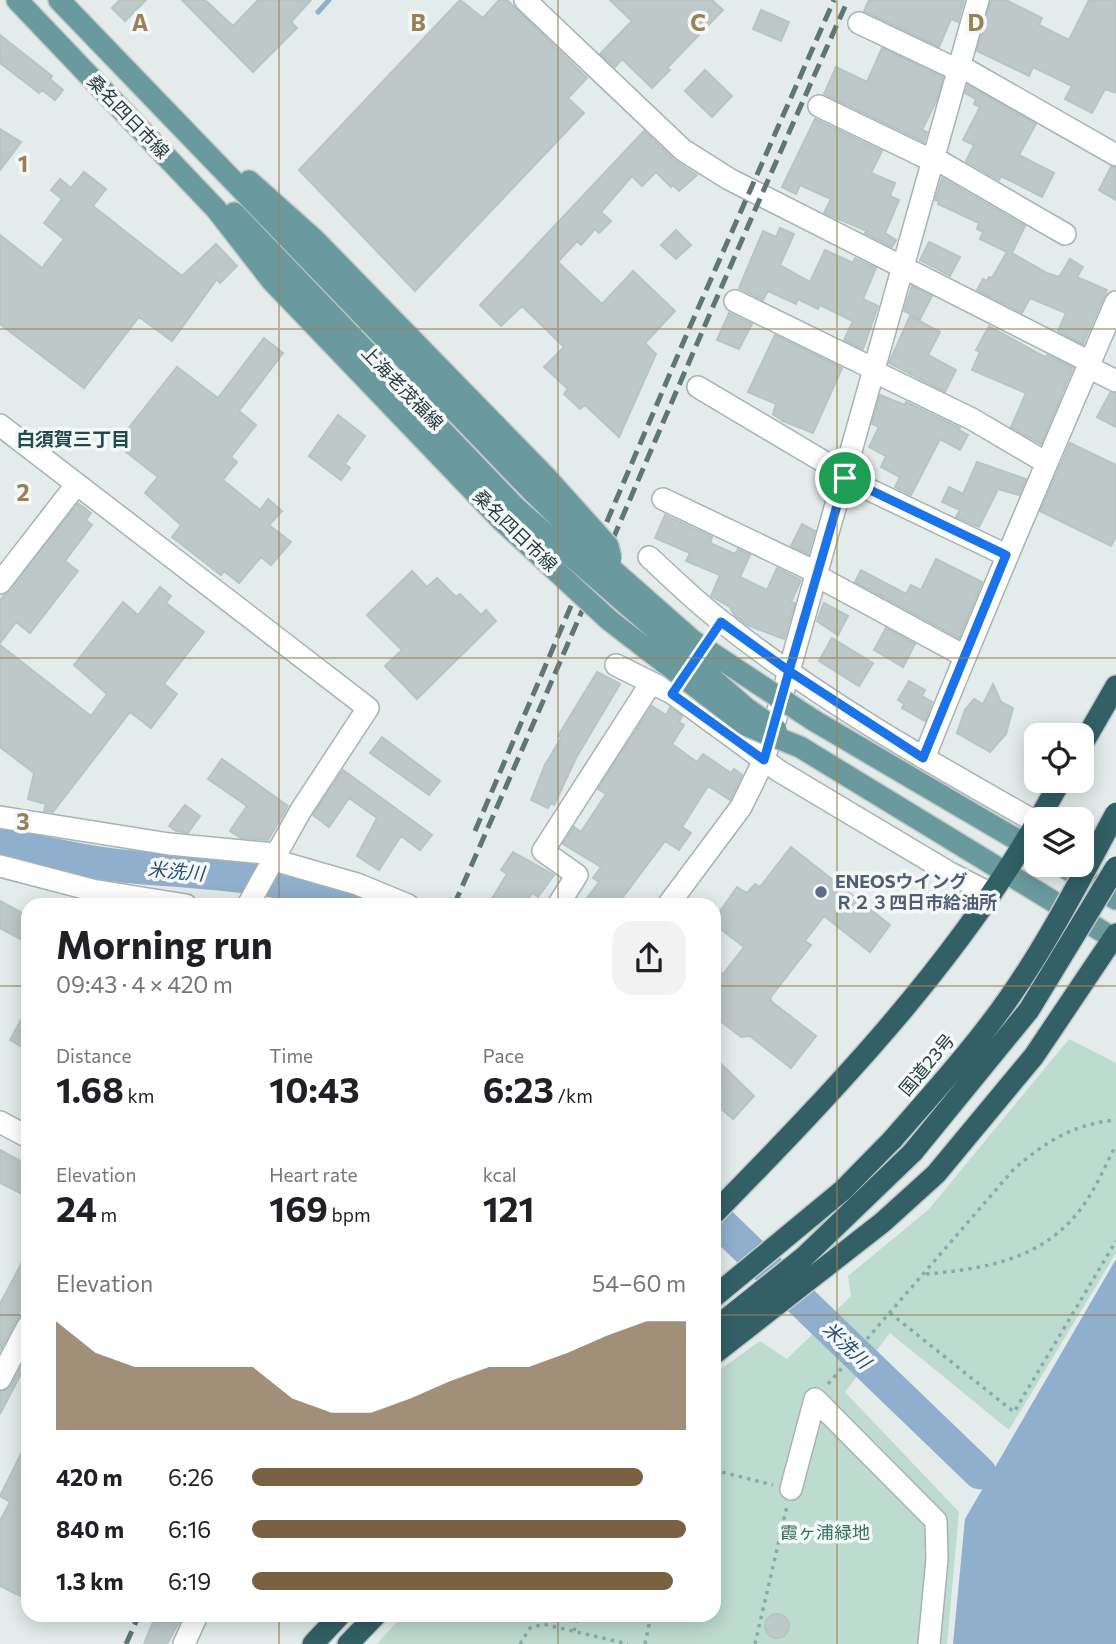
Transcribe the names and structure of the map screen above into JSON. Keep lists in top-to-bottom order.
{
  "streets": {
    "highway": ["国道23号"],
    "main road": ["桑名四日市線", "上海老茂福線"]
  },
  "crossings": [
    ["桑名四日市線", "上海老茂福線"]
  ],
  "districts": ["白須賀三丁目"],
  "water": ["米洗川"],
  "parks": ["霞ヶ浦緑地"],
  "places": ["ENEOSウイング Ｒ２３四日市給油所"],
  "page": {
    "heading": ["Morning run", "09:43 · 4 × 420 m"],
    "stats": [
      ["Distance", "1.68 km"],
      ["Time", "10:43"],
      ["Pace", "6:23 /km"],
      ["Elevation", "24 m"],
      ["Heart rate", "169 bpm"],
      ["kcal", "121"]
    ],
    "chart": ["Elevation", "54–60 m"],
    "list": [
      {
        "name": "420 m",
        "note": "6:26"
      },
      {
        "name": "840 m",
        "note": "6:16"
      },
      {
        "name": "1.3 km",
        "note": "6:19"
      }
    ]
  },
  "grid": {
    "columns": [
      "A",
      "B",
      "C",
      "D"
    ],
    "rows": ["1", "2", "3"]
  }
}
